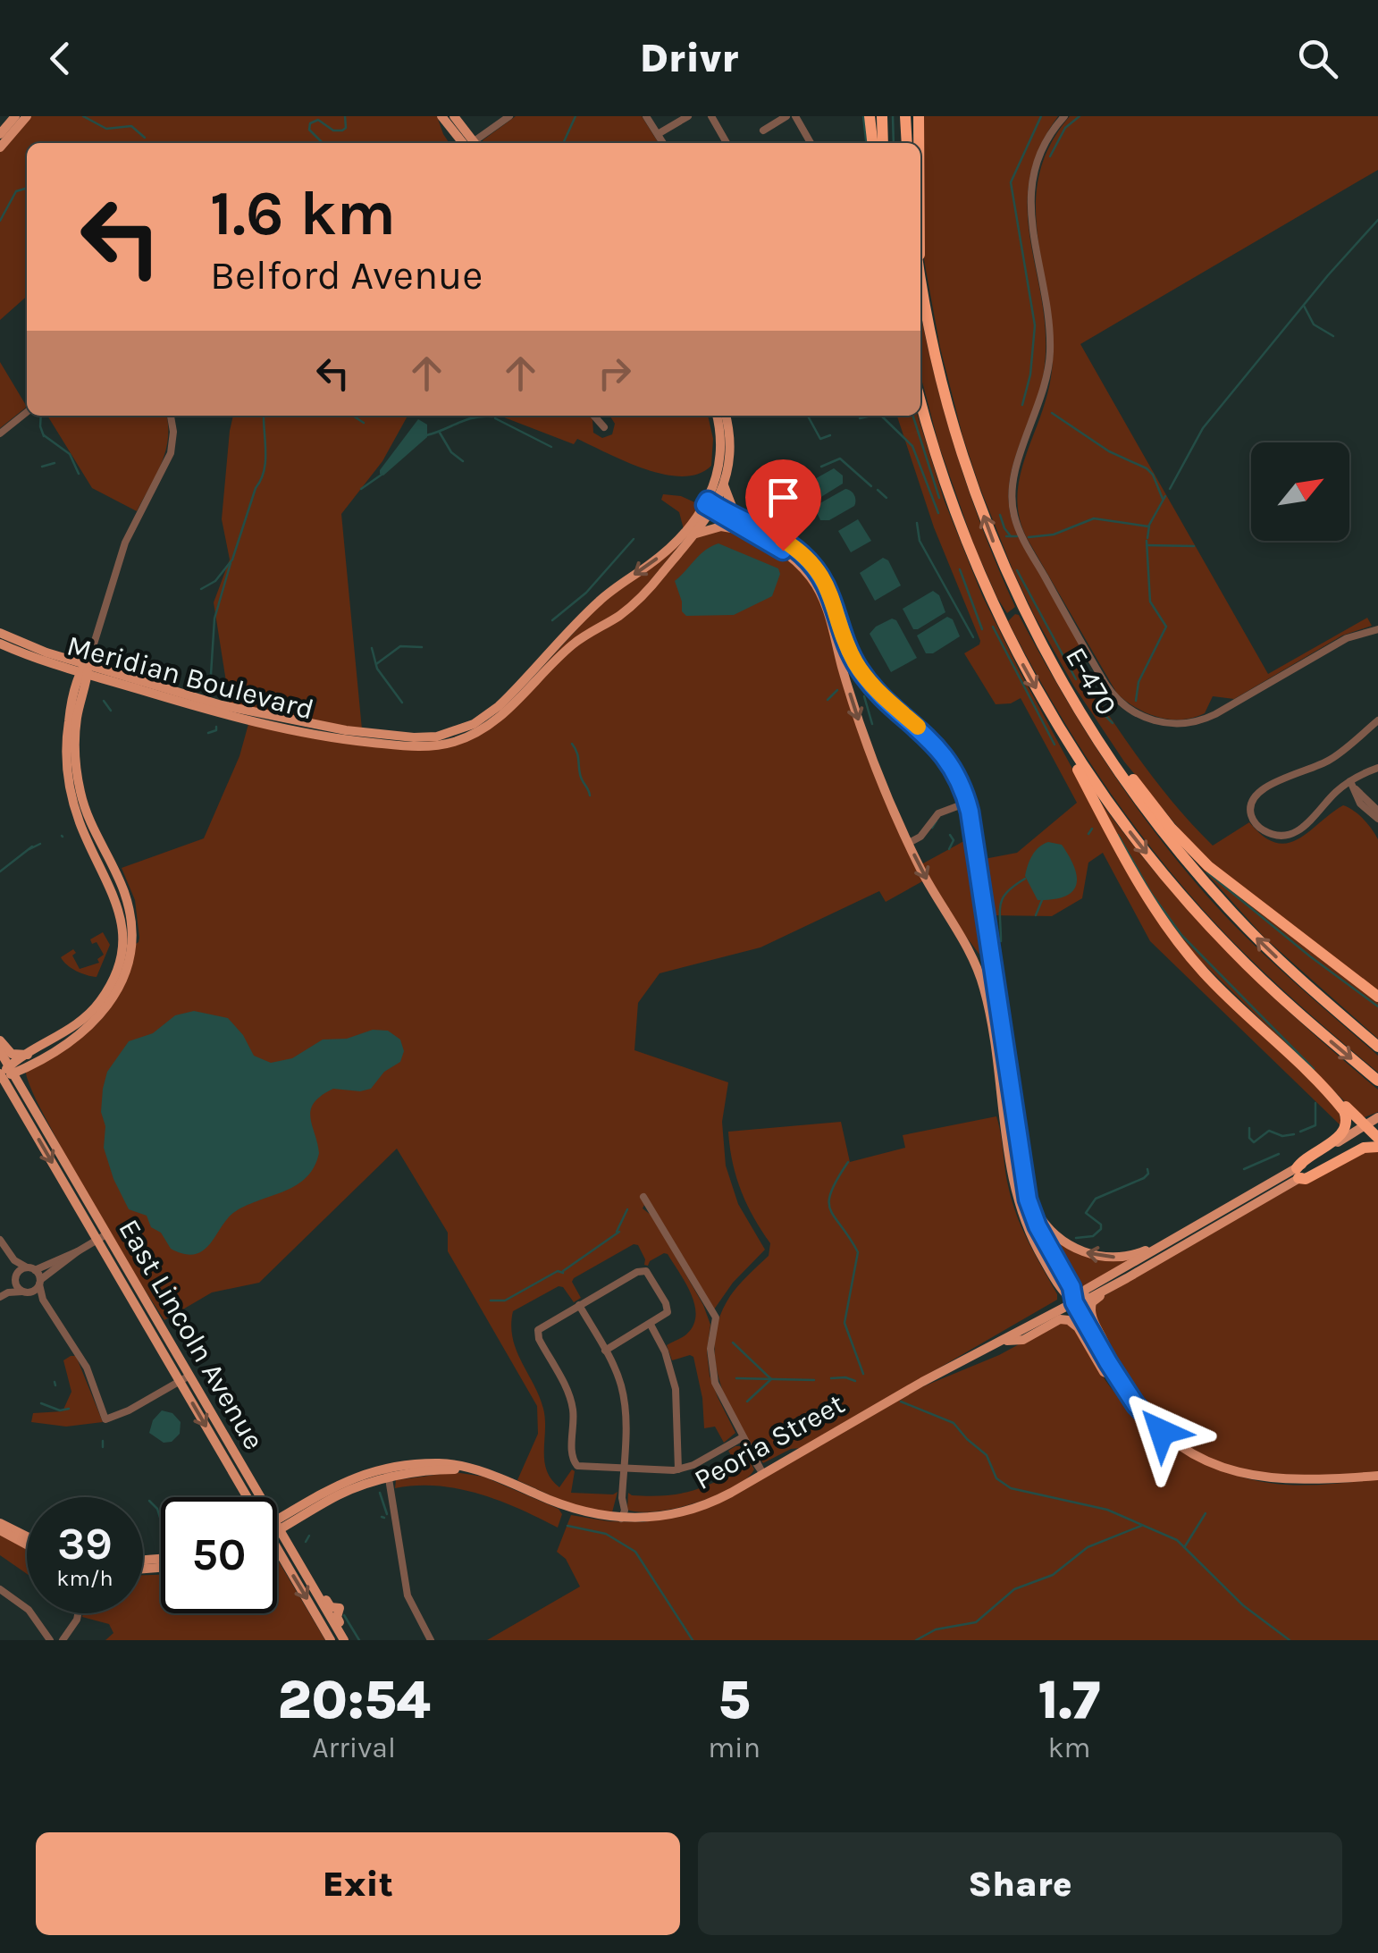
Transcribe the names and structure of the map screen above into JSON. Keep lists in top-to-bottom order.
{
  "streets": {
    "highway": ["E-470"],
    "main road": ["Meridian Boulevard", "East Lincoln Avenue", "Peoria Street"]
  },
  "crossings": [
    ["East Lincoln Avenue", "Peoria Street"]
  ],
  "one_way": ["Meridian Boulevard"],
  "north": "top right",
  "page": {
    "header": "Drivr",
    "turn": ["1.6 km", "Belford Avenue"],
    "speed": "39 km/h",
    "limit": "50",
    "eta": [
      "20:54",
      "Arrival",
      "5",
      "min",
      "1.7",
      "km"
    ],
    "buttons": ["Exit", "Share"]
  }
}
